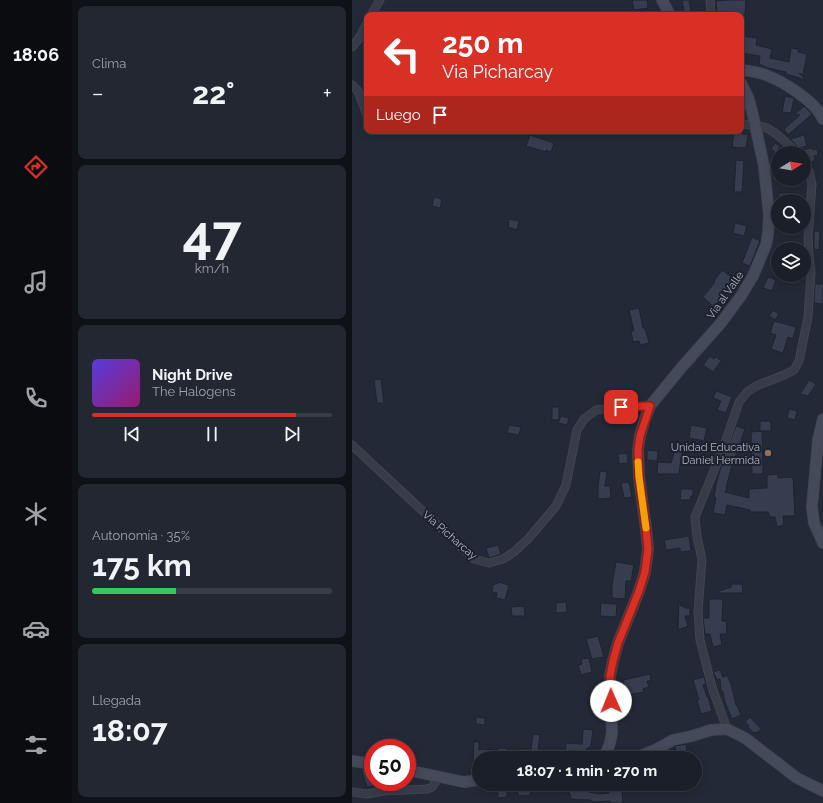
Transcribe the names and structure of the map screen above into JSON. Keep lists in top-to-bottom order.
{
  "streets": {
    "main road": ["Via al Valle"],
    "street": ["Via Picharcay"]
  },
  "crossings": [
    ["Via al Valle", "Via Picharcay"]
  ],
  "places": ["Unidad Educativa Daniel Hermida"],
  "north": "right",
  "page": {
    "tabs": "18:06",
    "tile": [
      "Clima",
      ["47", "km/h"],
      ["Autonomía · 35%", "175 km"],
      ["Llegada", "18:07"]
    ],
    "turn": ["250 m", "Via Picharcay"],
    "heat": ["−", "22°", "+"],
    "then": "Luego",
    "song": ["Night Drive", "The Halogens"],
    "limit": "50",
    "trip": "18:07 · 1 min · 270 m"
  }
}
